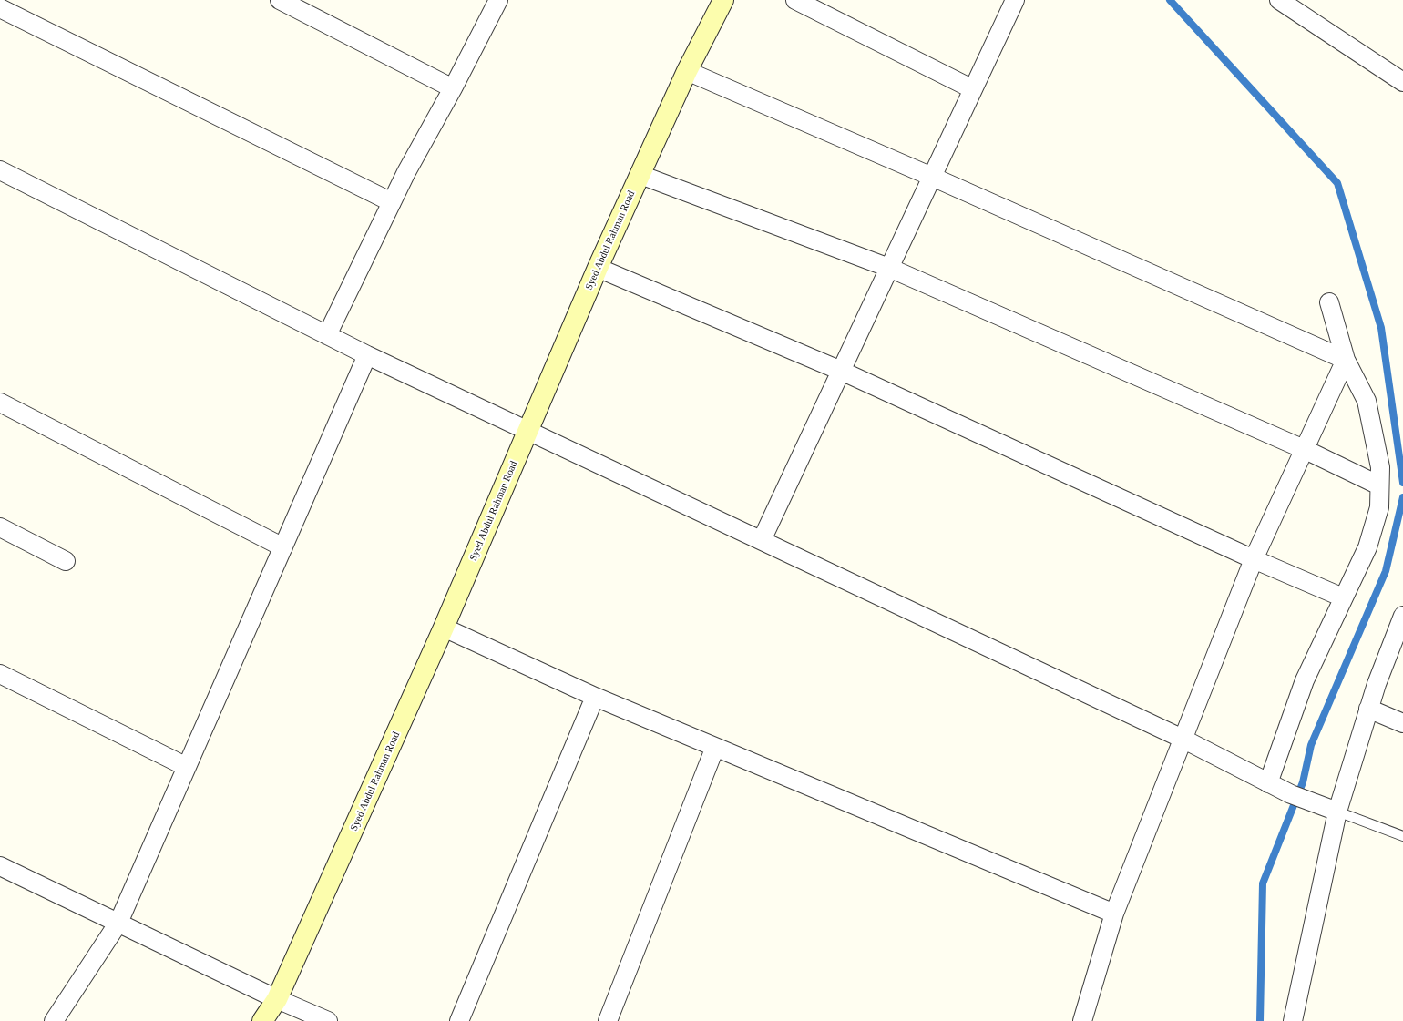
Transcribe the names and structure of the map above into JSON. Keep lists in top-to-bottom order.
{
  "streets": {
    "street": ["Syed Abdul Rahman Road"]
  }
}
